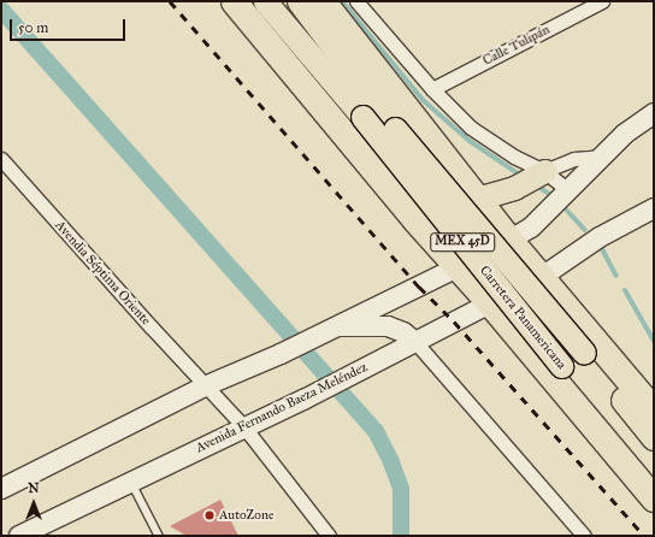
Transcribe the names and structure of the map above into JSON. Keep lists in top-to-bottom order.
{
  "streets": {
    "highway": ["MEX 45D", "Carretera Panamericana"],
    "main road": ["Avenida Fernando Baeza Meléndez"],
    "street": ["Calle Tulipán", "Avendia Séptima Oriente"]
  },
  "crossings": [
    ["Avendia Séptima Oriente", "Avenida Fernando Baeza Meléndez"]
  ],
  "places": ["AutoZone"],
  "scale_bar": "50 m",
  "north": "top"
}
